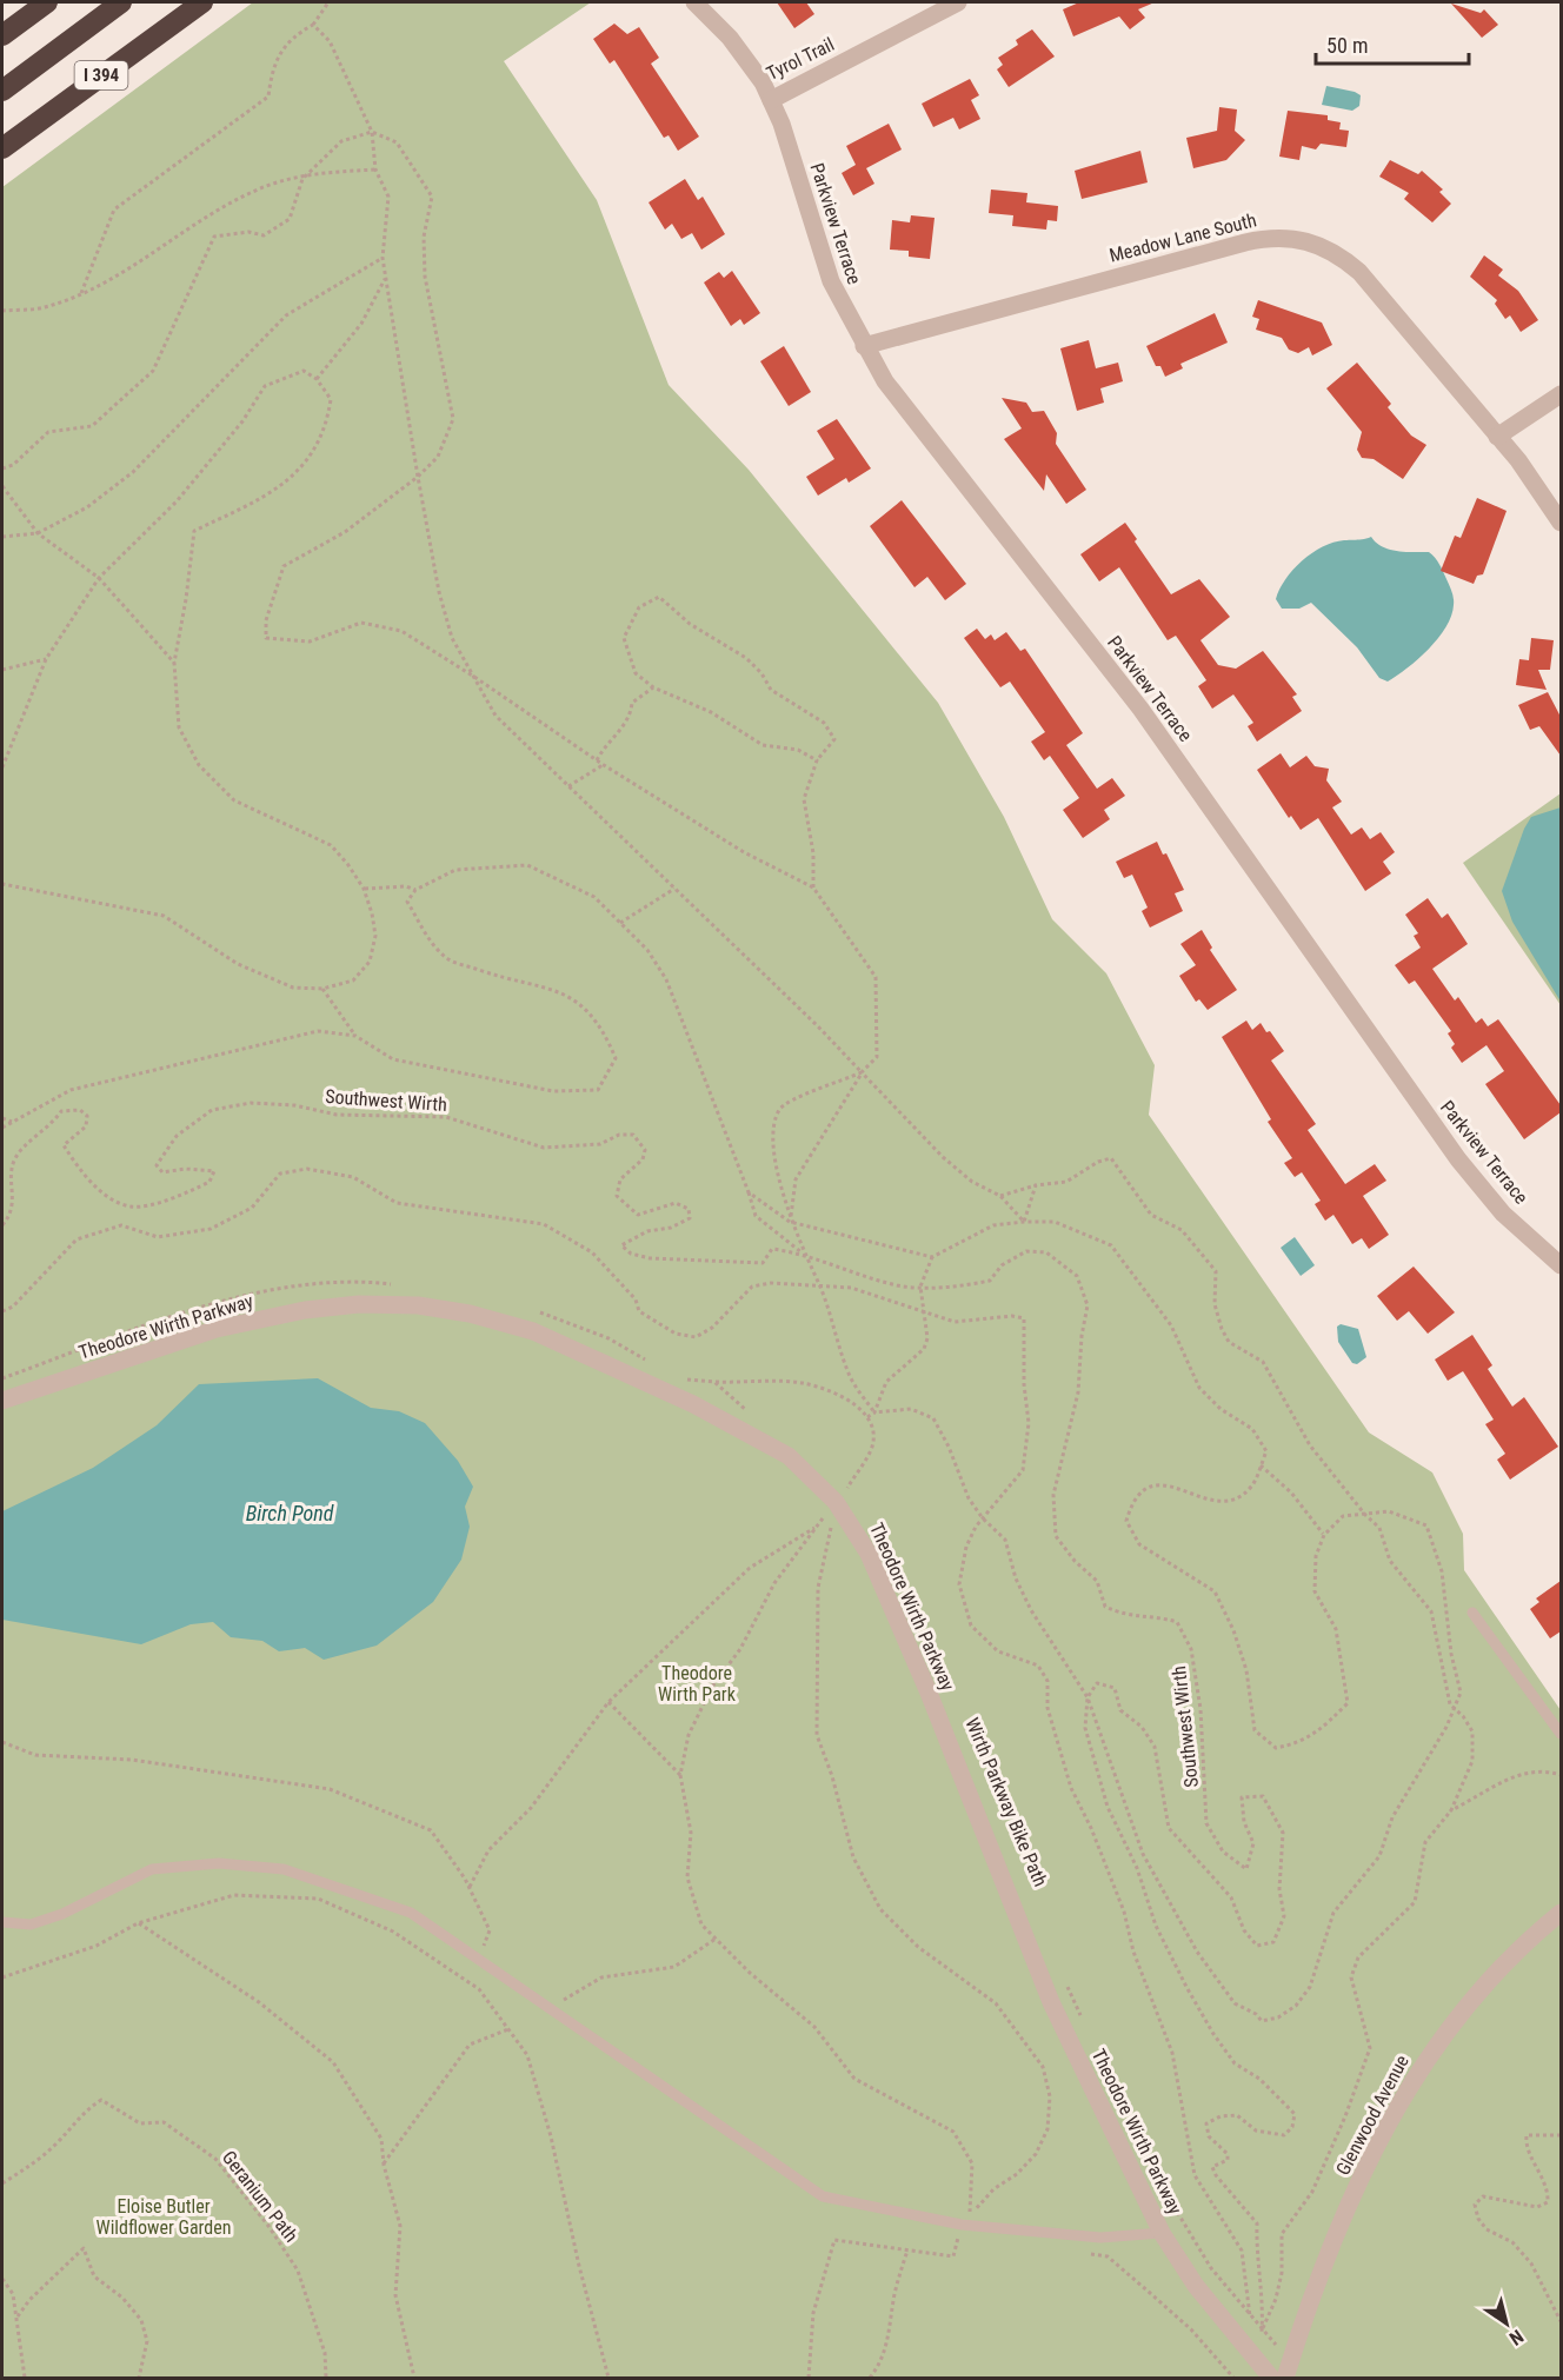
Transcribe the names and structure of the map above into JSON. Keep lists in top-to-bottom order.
{
  "streets": {
    "highway": ["I 394"],
    "street": [
      "Tyrol Trail",
      "Parkview Terrace",
      "Meadow Lane South",
      "Theodore Wirth Parkway",
      "Glenwood Avenue"
    ],
    "path": ["Southwest Wirth", "Geranium Path"]
  },
  "crossings": [
    ["Tyrol Trail", "Parkview Terrace"],
    ["Parkview Terrace", "Meadow Lane South"]
  ],
  "water": ["Birch Pond"],
  "parks": ["Theodore Wirth Park", "Eloise Butler Wildflower Garden"],
  "scale_bar": "50 m",
  "north": "bottom right"
}
